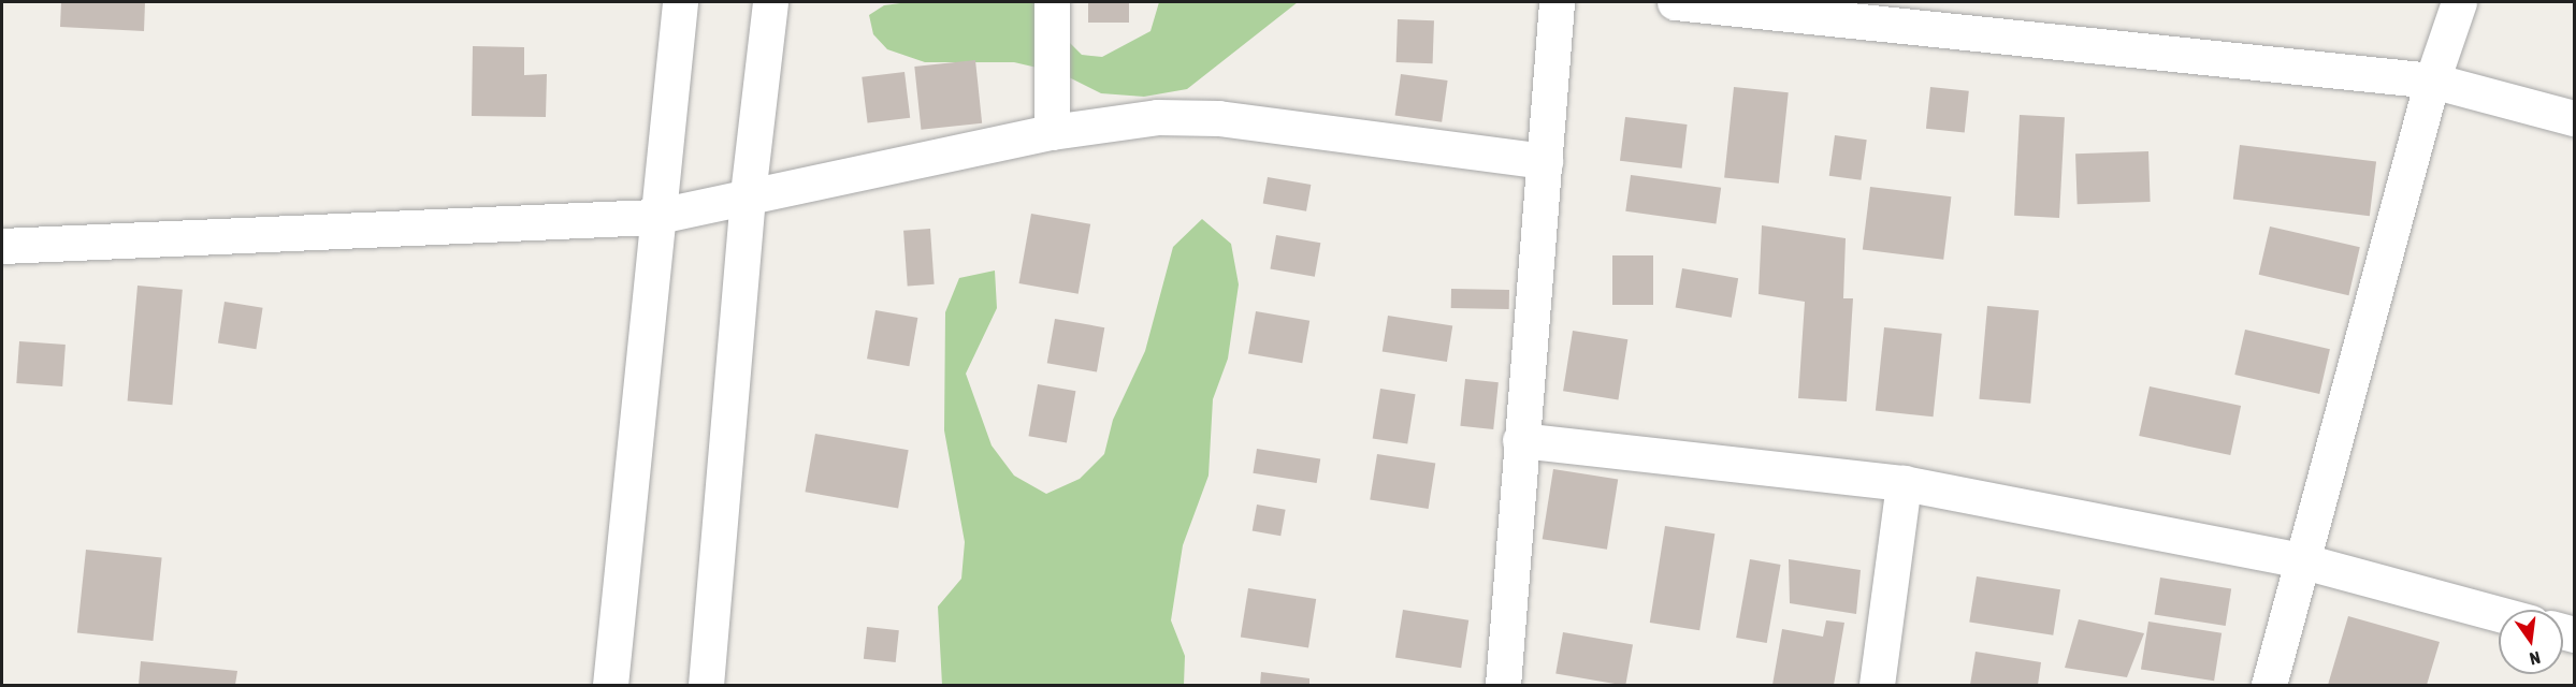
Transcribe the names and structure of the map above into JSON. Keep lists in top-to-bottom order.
{
  "north": "bottom"
}
